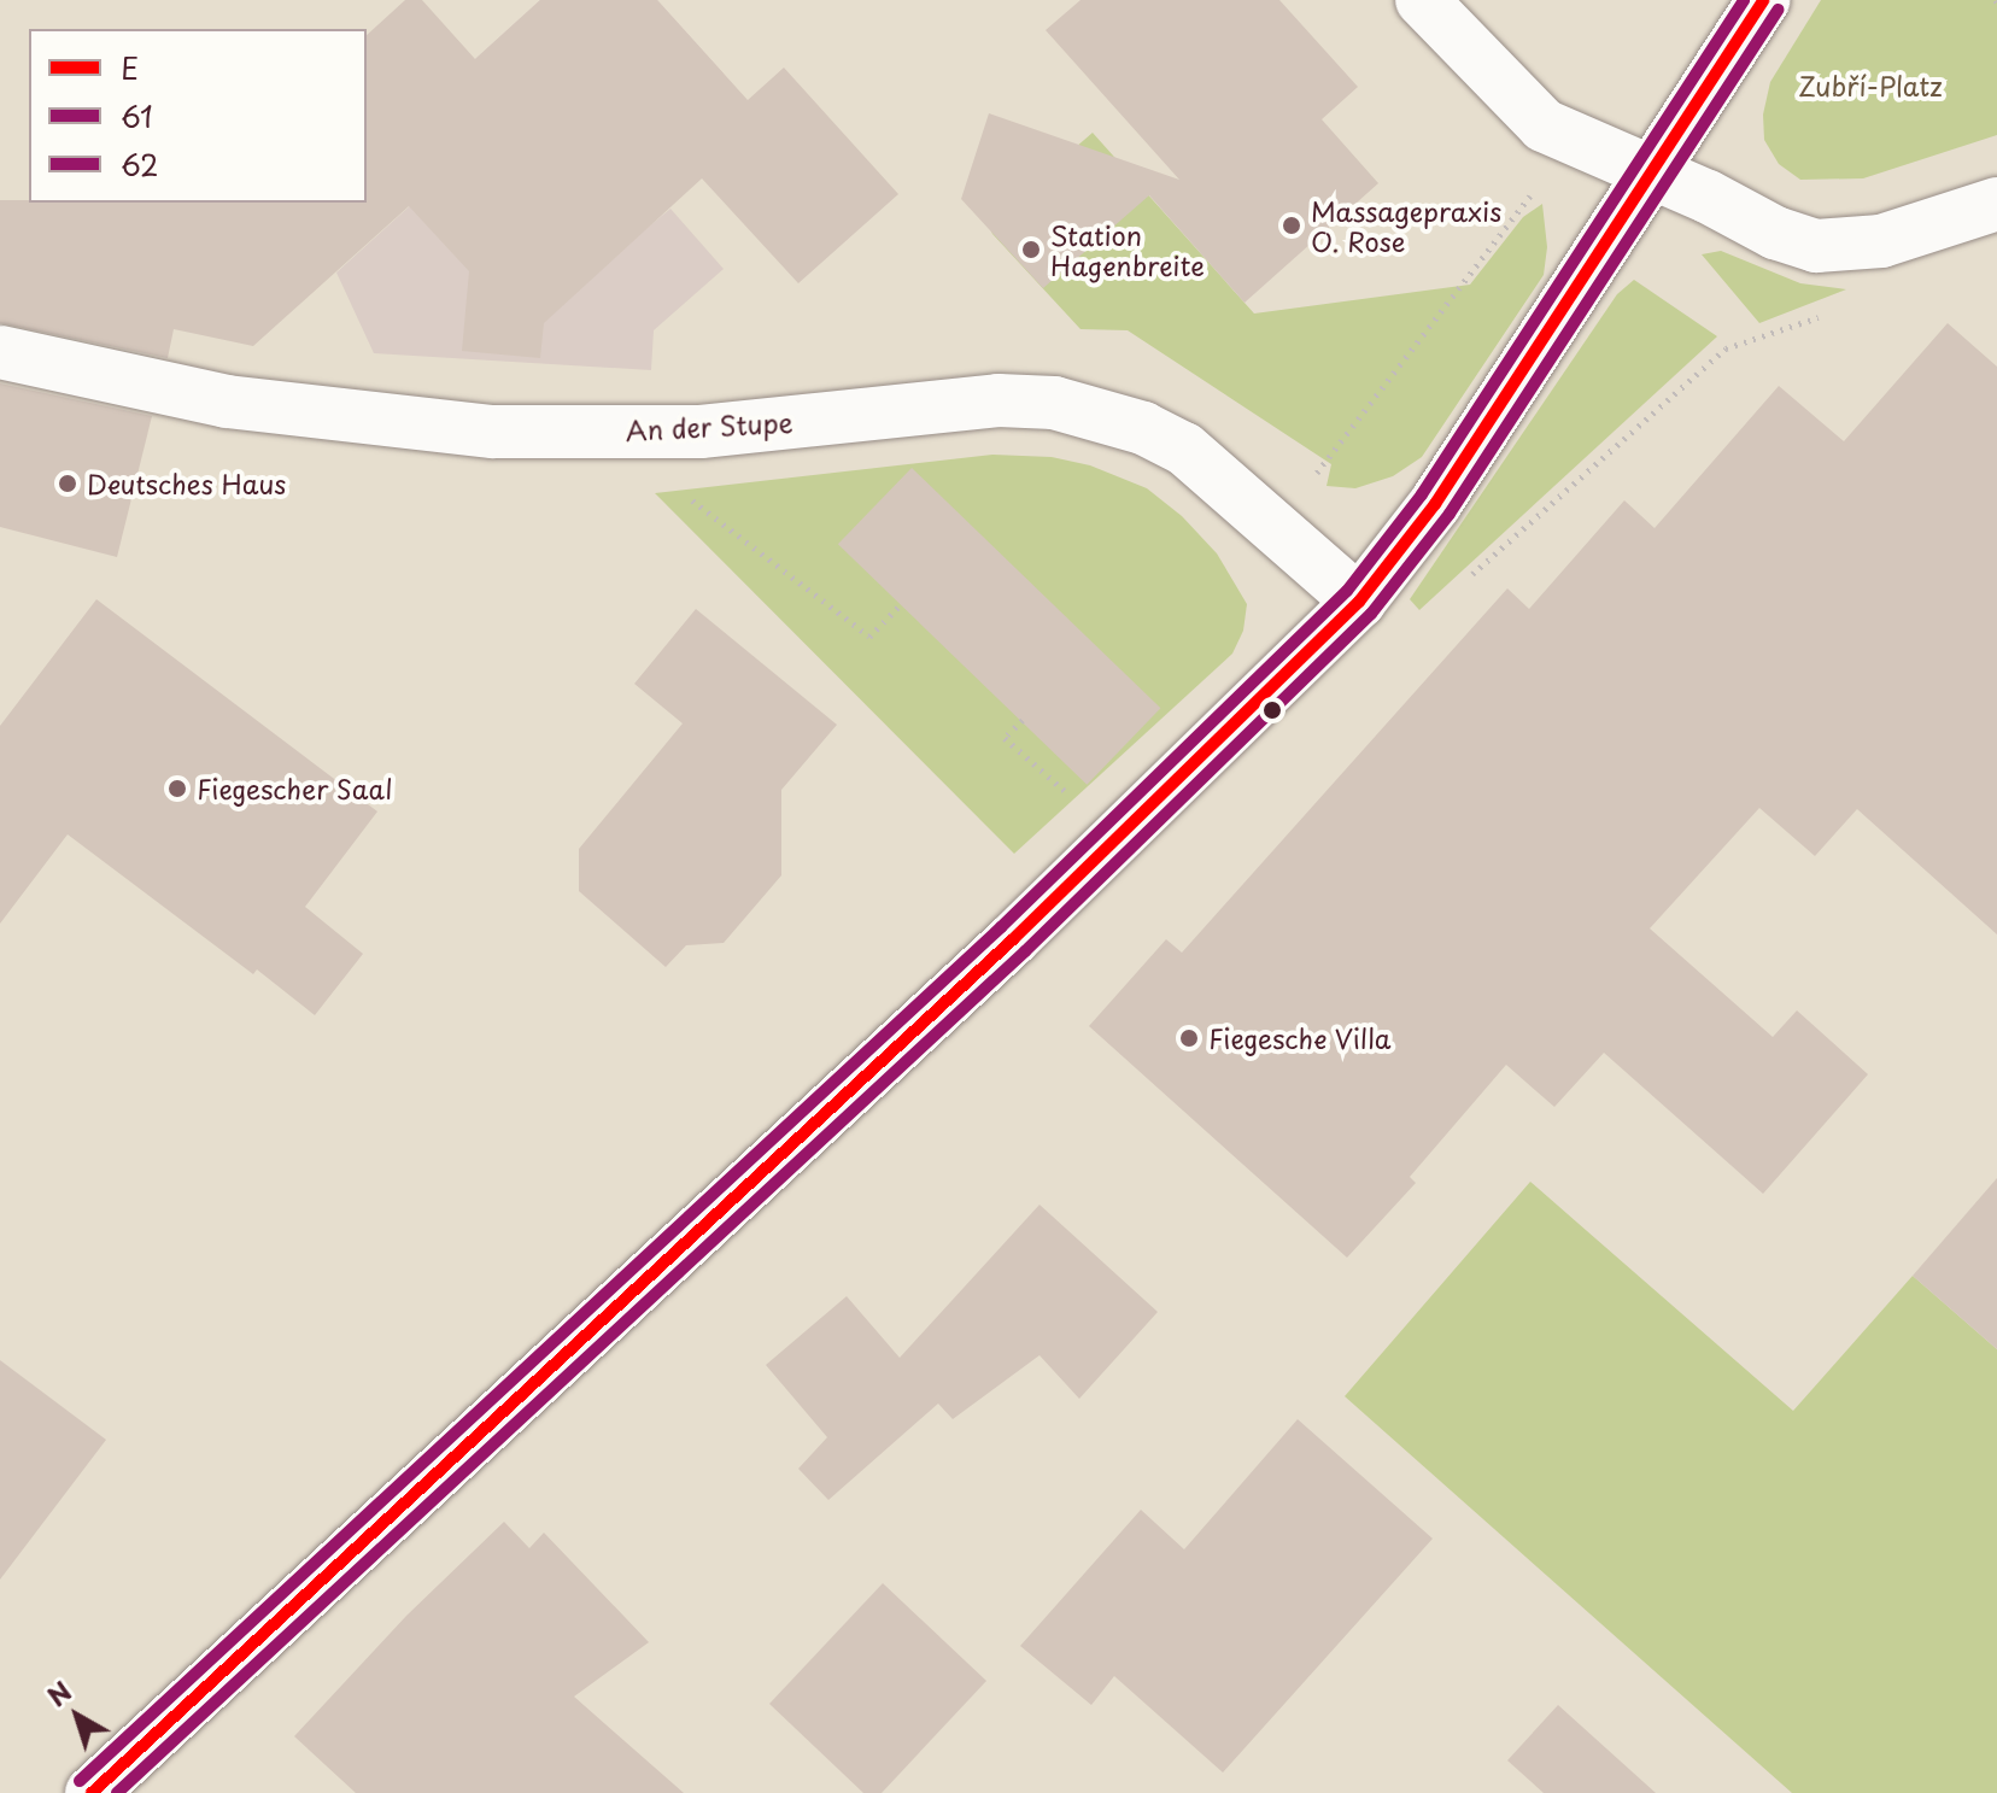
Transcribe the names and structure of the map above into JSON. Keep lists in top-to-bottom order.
{
  "streets": {
    "street": ["An der Stupe"]
  },
  "parks": ["Zubří-Platz"],
  "places": [
    "Massagepraxis O. Rose",
    "Station Hagenbreite",
    "Deutsches Haus",
    "Fiegescher Saal",
    "Fiegesche Villa"
  ],
  "lines": ["transit line E", "transit line 62", "transit line 61"],
  "legend": ["E", "61", "62"],
  "north": "top left"
}
